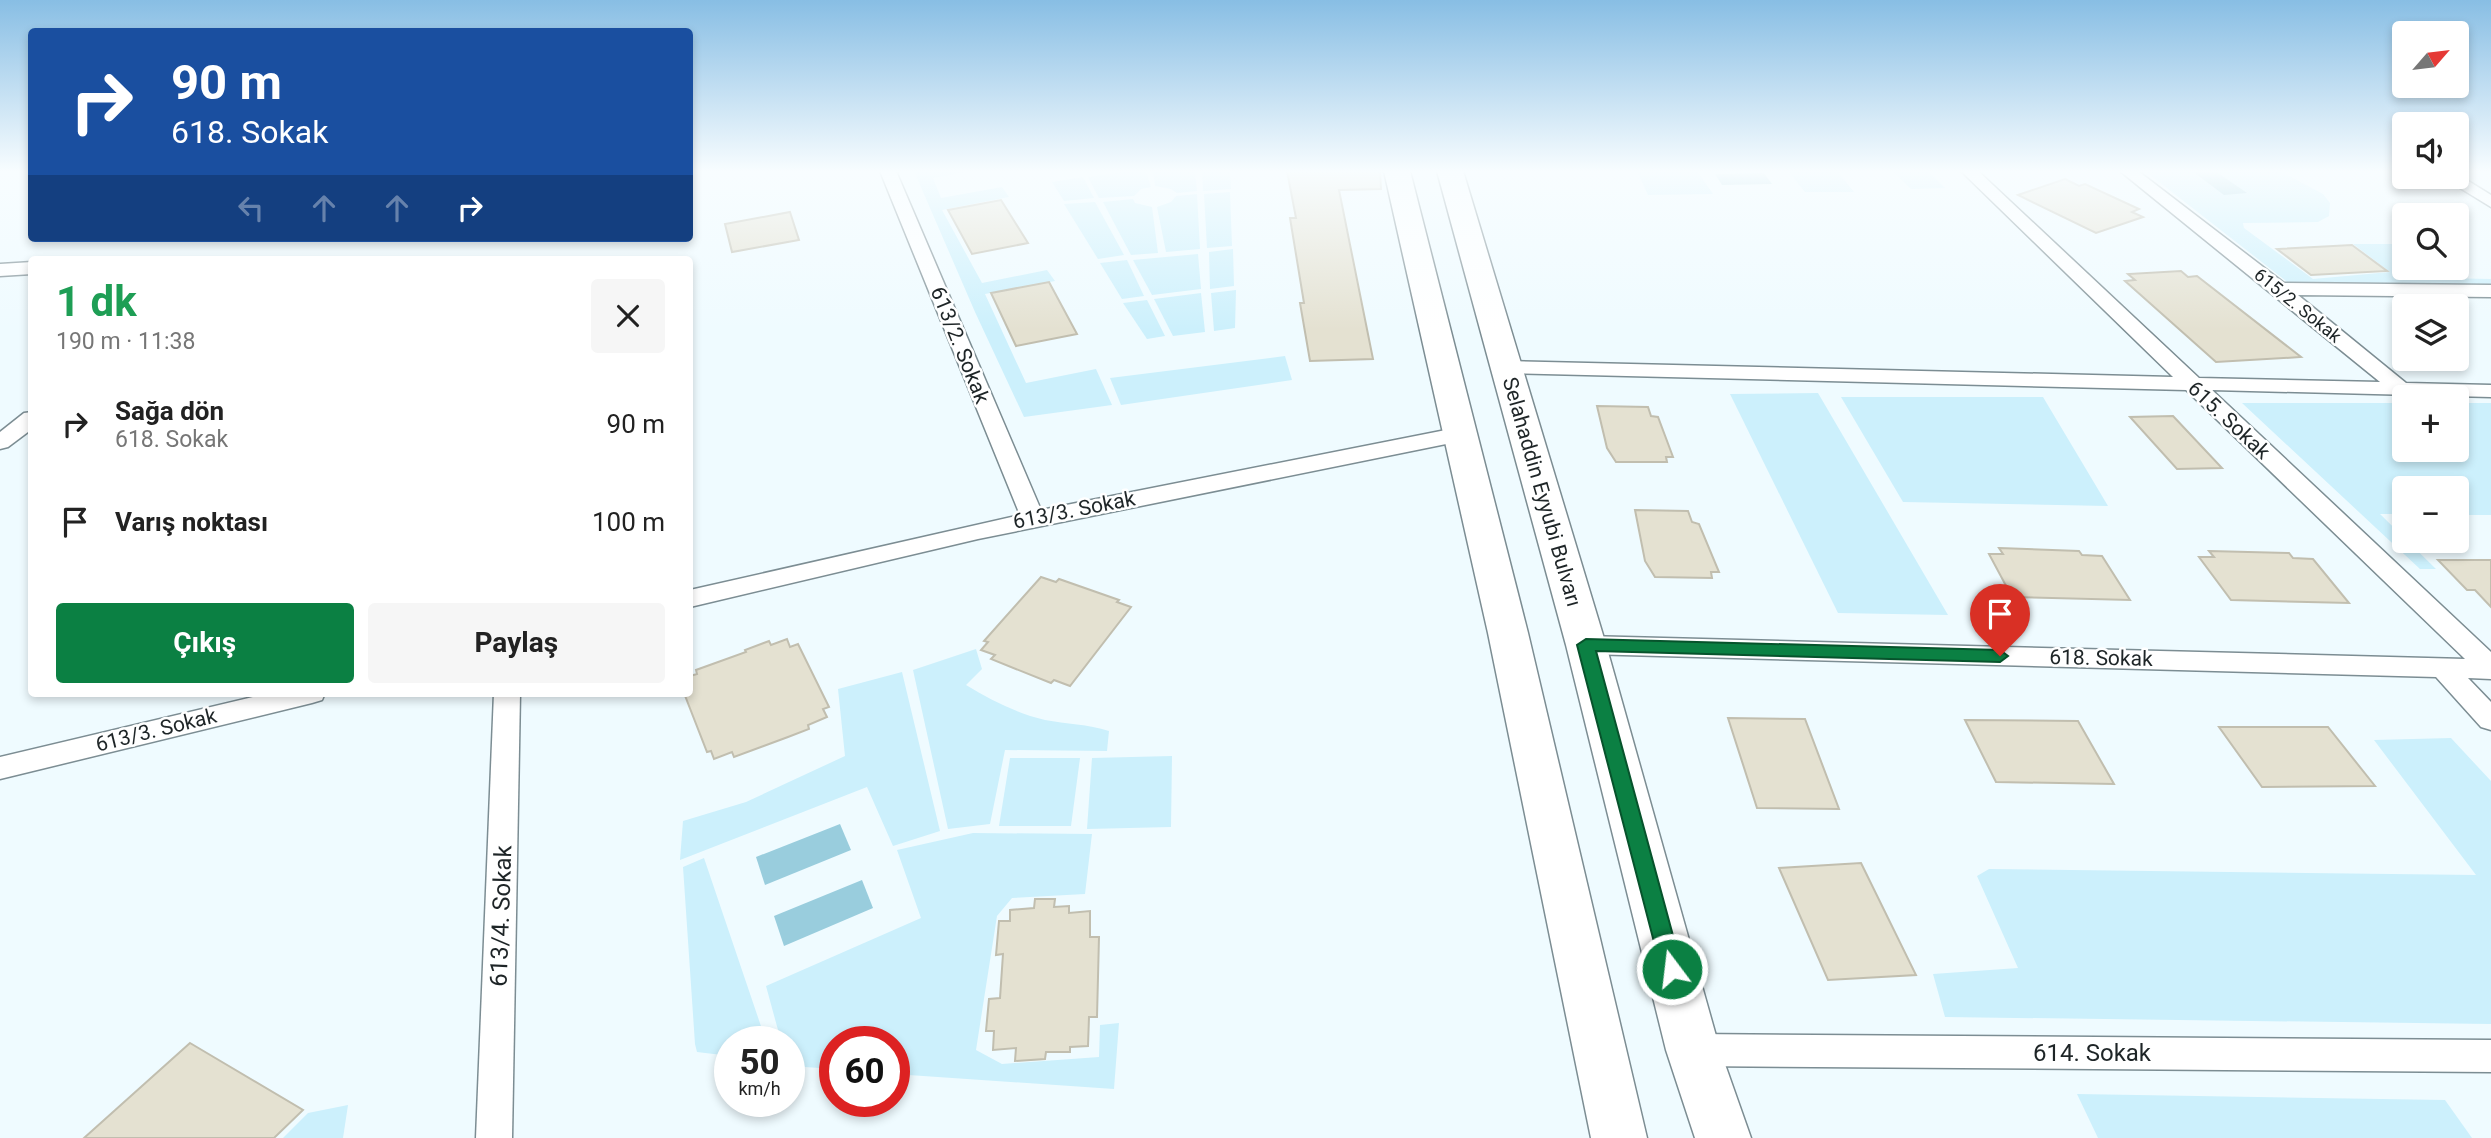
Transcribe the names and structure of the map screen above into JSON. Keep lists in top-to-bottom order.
{
  "streets": {
    "main road": ["Selahaddin Eyyubi Bulvarı"],
    "street": [
      "615/2. Sokak",
      "613/2. Sokak",
      "615. Sokak",
      "613/3. Sokak",
      "618. Sokak",
      "613/4. Sokak",
      "614. Sokak"
    ]
  },
  "crossings": [
    ["613/2. Sokak", "613/3. Sokak"],
    ["615. Sokak", "618. Sokak"],
    ["Selahaddin Eyyubi Bulvarı", "618. Sokak"],
    ["Selahaddin Eyyubi Bulvarı", "614. Sokak"]
  ],
  "north": "top right",
  "page": {
    "map_buttons": ["+", "−"],
    "turn": ["90 m", "618. Sokak"],
    "heading": ["1 dk", "190 m · 11:38"],
    "list": [
      {
        "name": "Sağa dön",
        "note": "618. Sokak",
        "value": "90 m"
      },
      {
        "name": "Varış noktası",
        "value": "100 m"
      }
    ],
    "buttons": ["Çıkış", "Paylaş"],
    "speed": "50 km/h",
    "limit": "60"
  }
}
